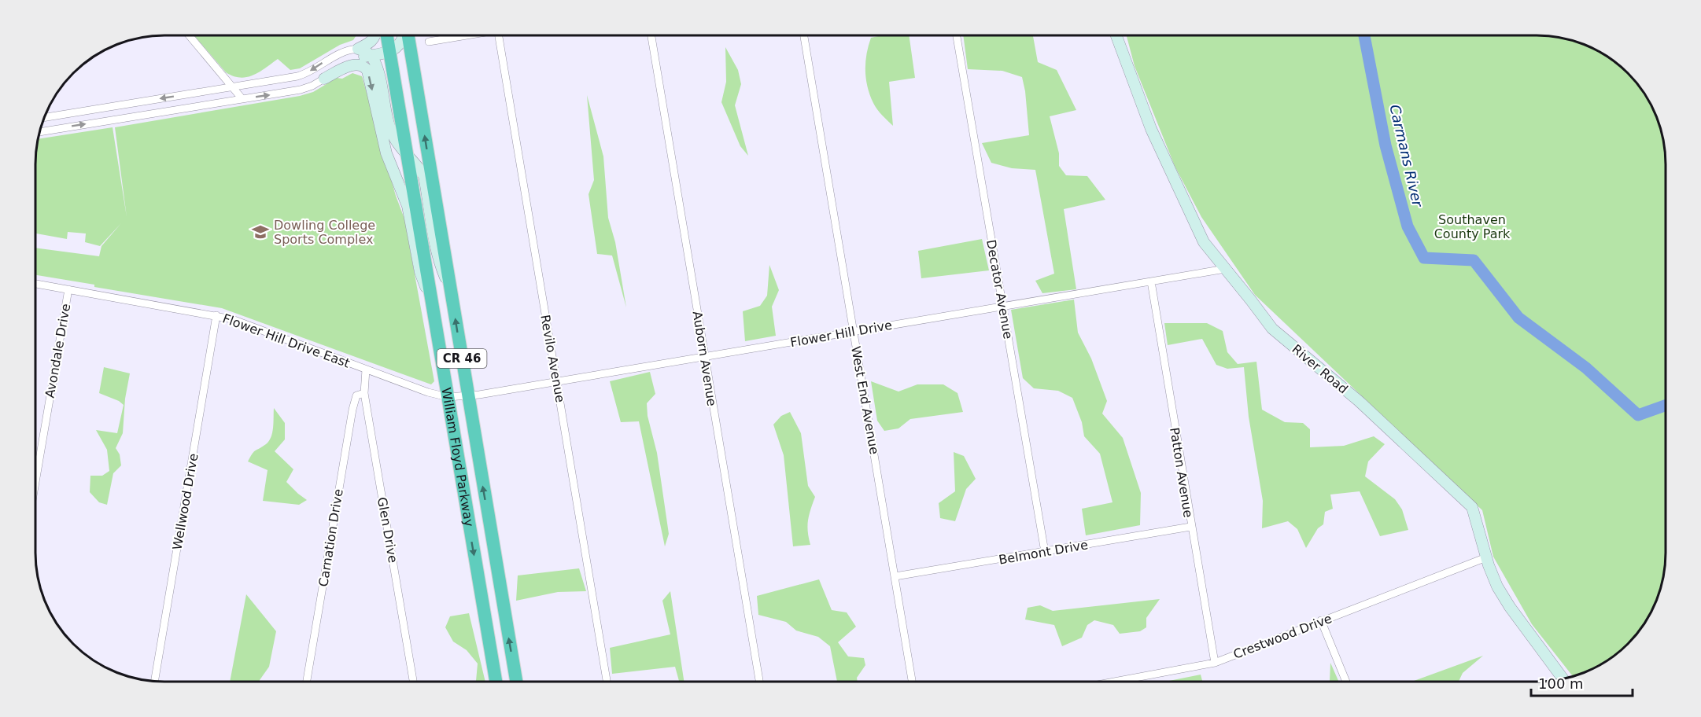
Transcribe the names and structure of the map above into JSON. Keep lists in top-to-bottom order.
{
  "streets": {
    "highway": ["CR 46", "William Floyd Parkway"],
    "street": [
      "Decator Avenue",
      "Flower Hill Drive",
      "Flower Hill Drive East",
      "Avondale Drive",
      "Revilo Avenue",
      "Auborn Avenue",
      "River Road",
      "West End Avenue",
      "Patton Avenue",
      "Wellwood Drive",
      "Glen Drive",
      "Carnation Drive",
      "Belmont Drive",
      "Crestwood Drive"
    ]
  },
  "crossings": [
    ["Decator Avenue", "Flower Hill Drive"],
    ["Decator Avenue", "Belmont Drive"],
    ["Flower Hill Drive", "Flower Hill Drive East"],
    ["Flower Hill Drive", "Revilo Avenue"],
    ["Flower Hill Drive", "Auborn Avenue"],
    ["Flower Hill Drive", "River Road"],
    ["Flower Hill Drive", "West End Avenue"],
    ["Flower Hill Drive", "William Floyd Parkway"],
    ["Flower Hill Drive", "Patton Avenue"],
    ["Flower Hill Drive East", "Avondale Drive"],
    ["Flower Hill Drive East", "William Floyd Parkway"],
    ["Flower Hill Drive East", "Wellwood Drive"],
    ["Flower Hill Drive East", "Glen Drive"],
    ["River Road", "Crestwood Drive"],
    ["West End Avenue", "Belmont Drive"],
    ["Patton Avenue", "Belmont Drive"],
    ["Patton Avenue", "Crestwood Drive"],
    ["Glen Drive", "Carnation Drive"]
  ],
  "water": ["Carmans River"],
  "parks": ["Southaven County Park"],
  "places": {
    "school or university": ["Dowling College Sports Complex"]
  },
  "scale_bar": "100 m"
}
